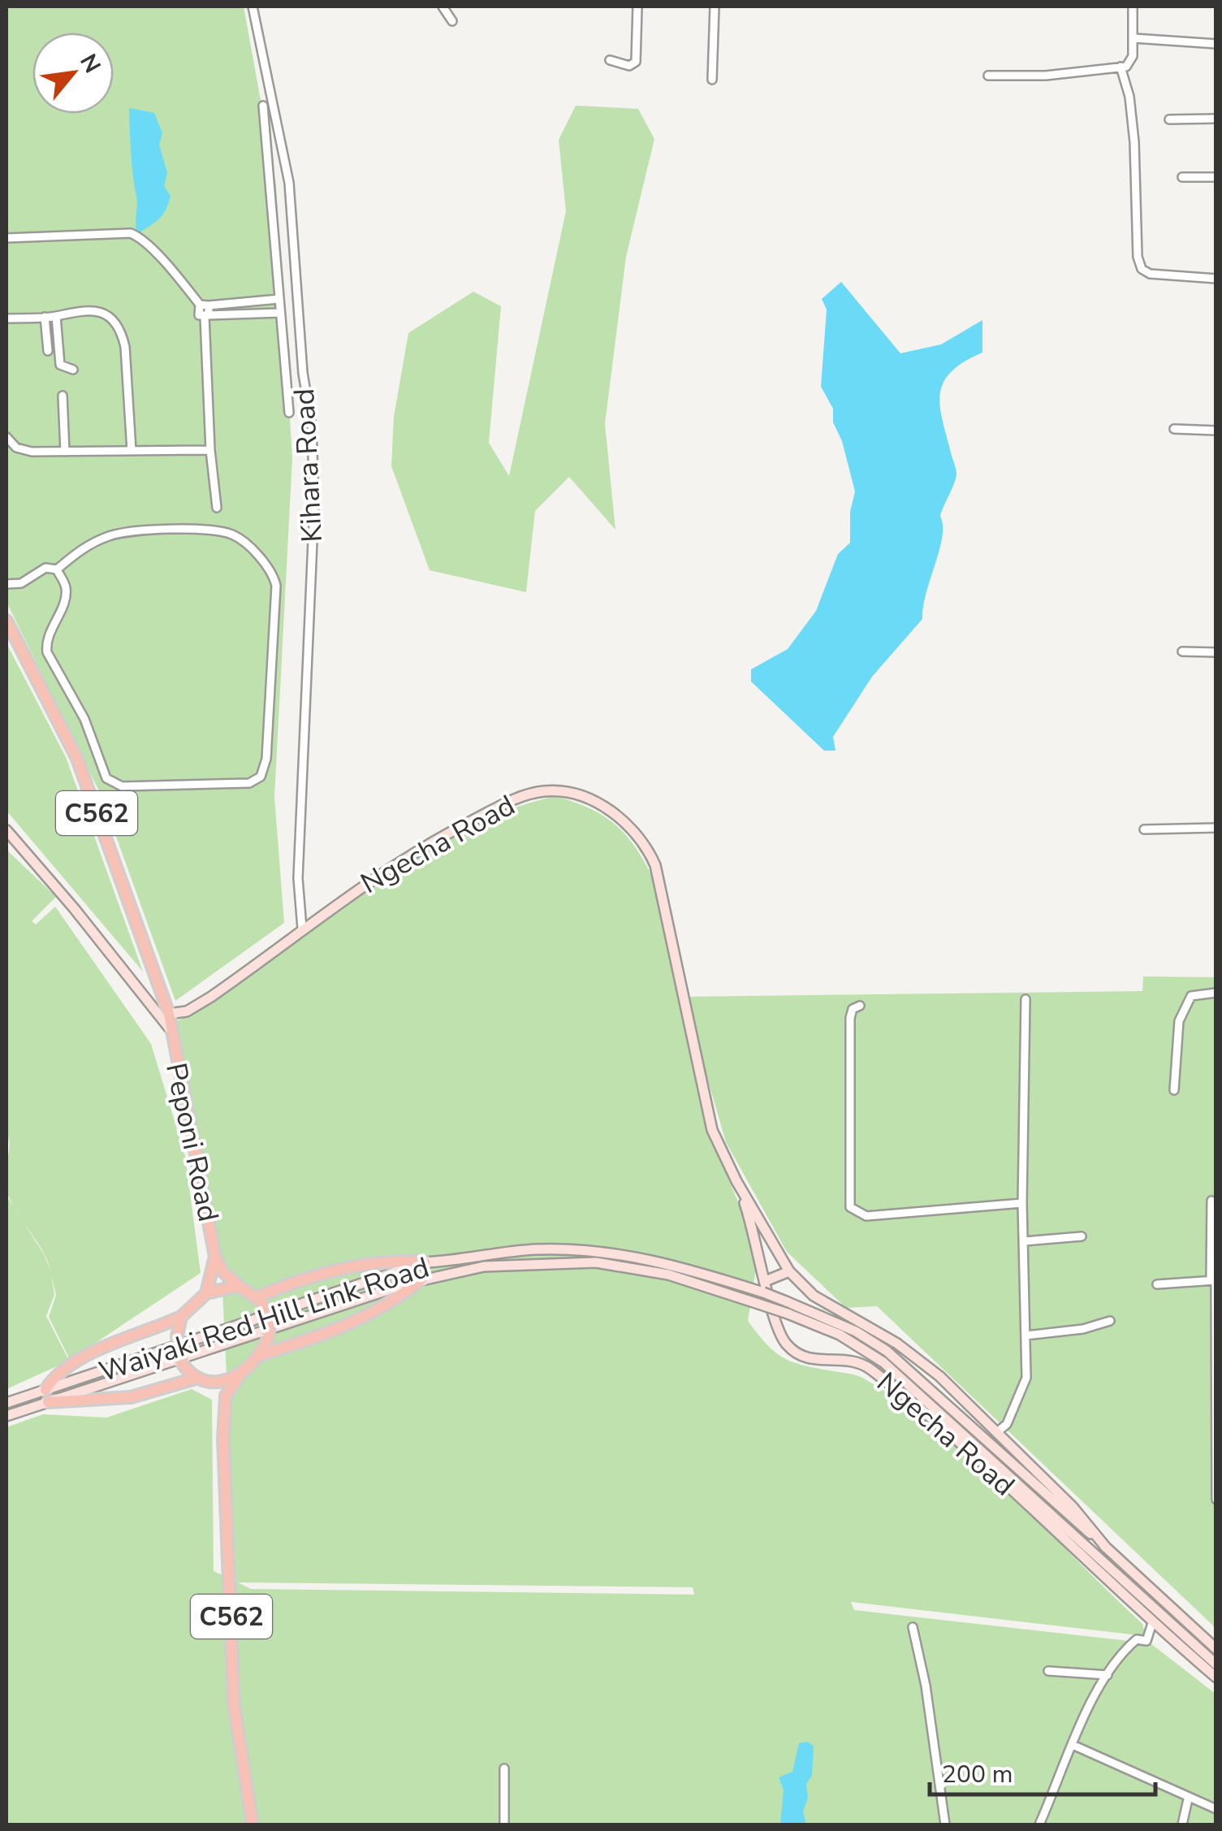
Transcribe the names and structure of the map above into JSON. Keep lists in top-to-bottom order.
{
  "streets": {
    "main road": [
      "C562",
      "Ngecha Road",
      "Peponi Road",
      "Waiyaki Red Hill Link Road"
    ],
    "street": ["Kihara Road"]
  },
  "crossings": [
    ["Kihara Road", "Ngecha Road"],
    ["C562", "Ngecha Road"],
    ["C562", "Peponi Road"],
    ["Ngecha Road", "Waiyaki Red Hill Link Road"]
  ],
  "scale_bar": "200 m",
  "north": "top right"
}
